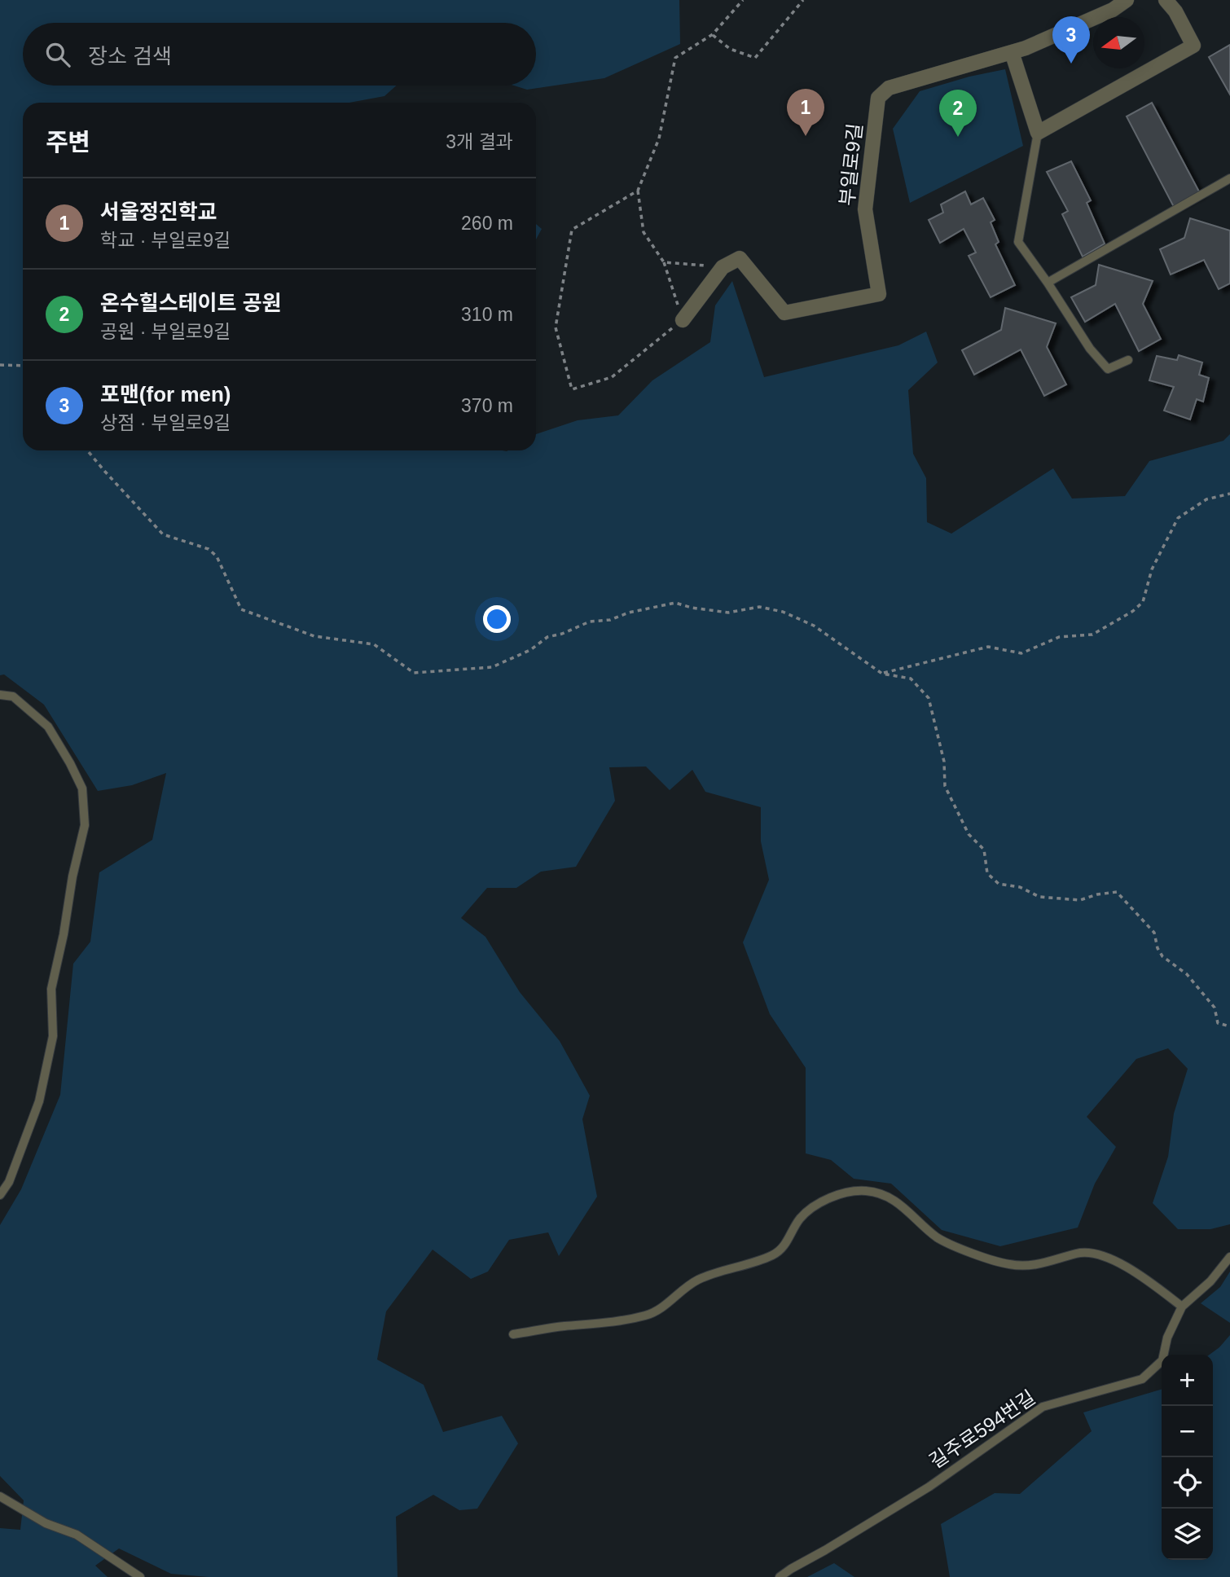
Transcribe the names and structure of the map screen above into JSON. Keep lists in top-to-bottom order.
{
  "streets": {
    "street": ["부일로9길"],
    "lane": ["길주로594번길"]
  },
  "north": "left",
  "page": {
    "pins": ["3", "1", "2"],
    "search": "장소 검색",
    "heading": ["주변", "3개 결과"],
    "list": [
      {
        "mark": "1",
        "name": "서울정진학교",
        "note": "학교 · 부일로9길",
        "value": "260 m"
      },
      {
        "mark": "2",
        "name": "온수힐스테이트 공원",
        "note": "공원 · 부일로9길",
        "value": "310 m"
      },
      {
        "mark": "3",
        "name": "포맨(for men)",
        "note": "상점 · 부일로9길",
        "value": "370 m"
      }
    ],
    "map_buttons": ["+", "−"]
  }
}
